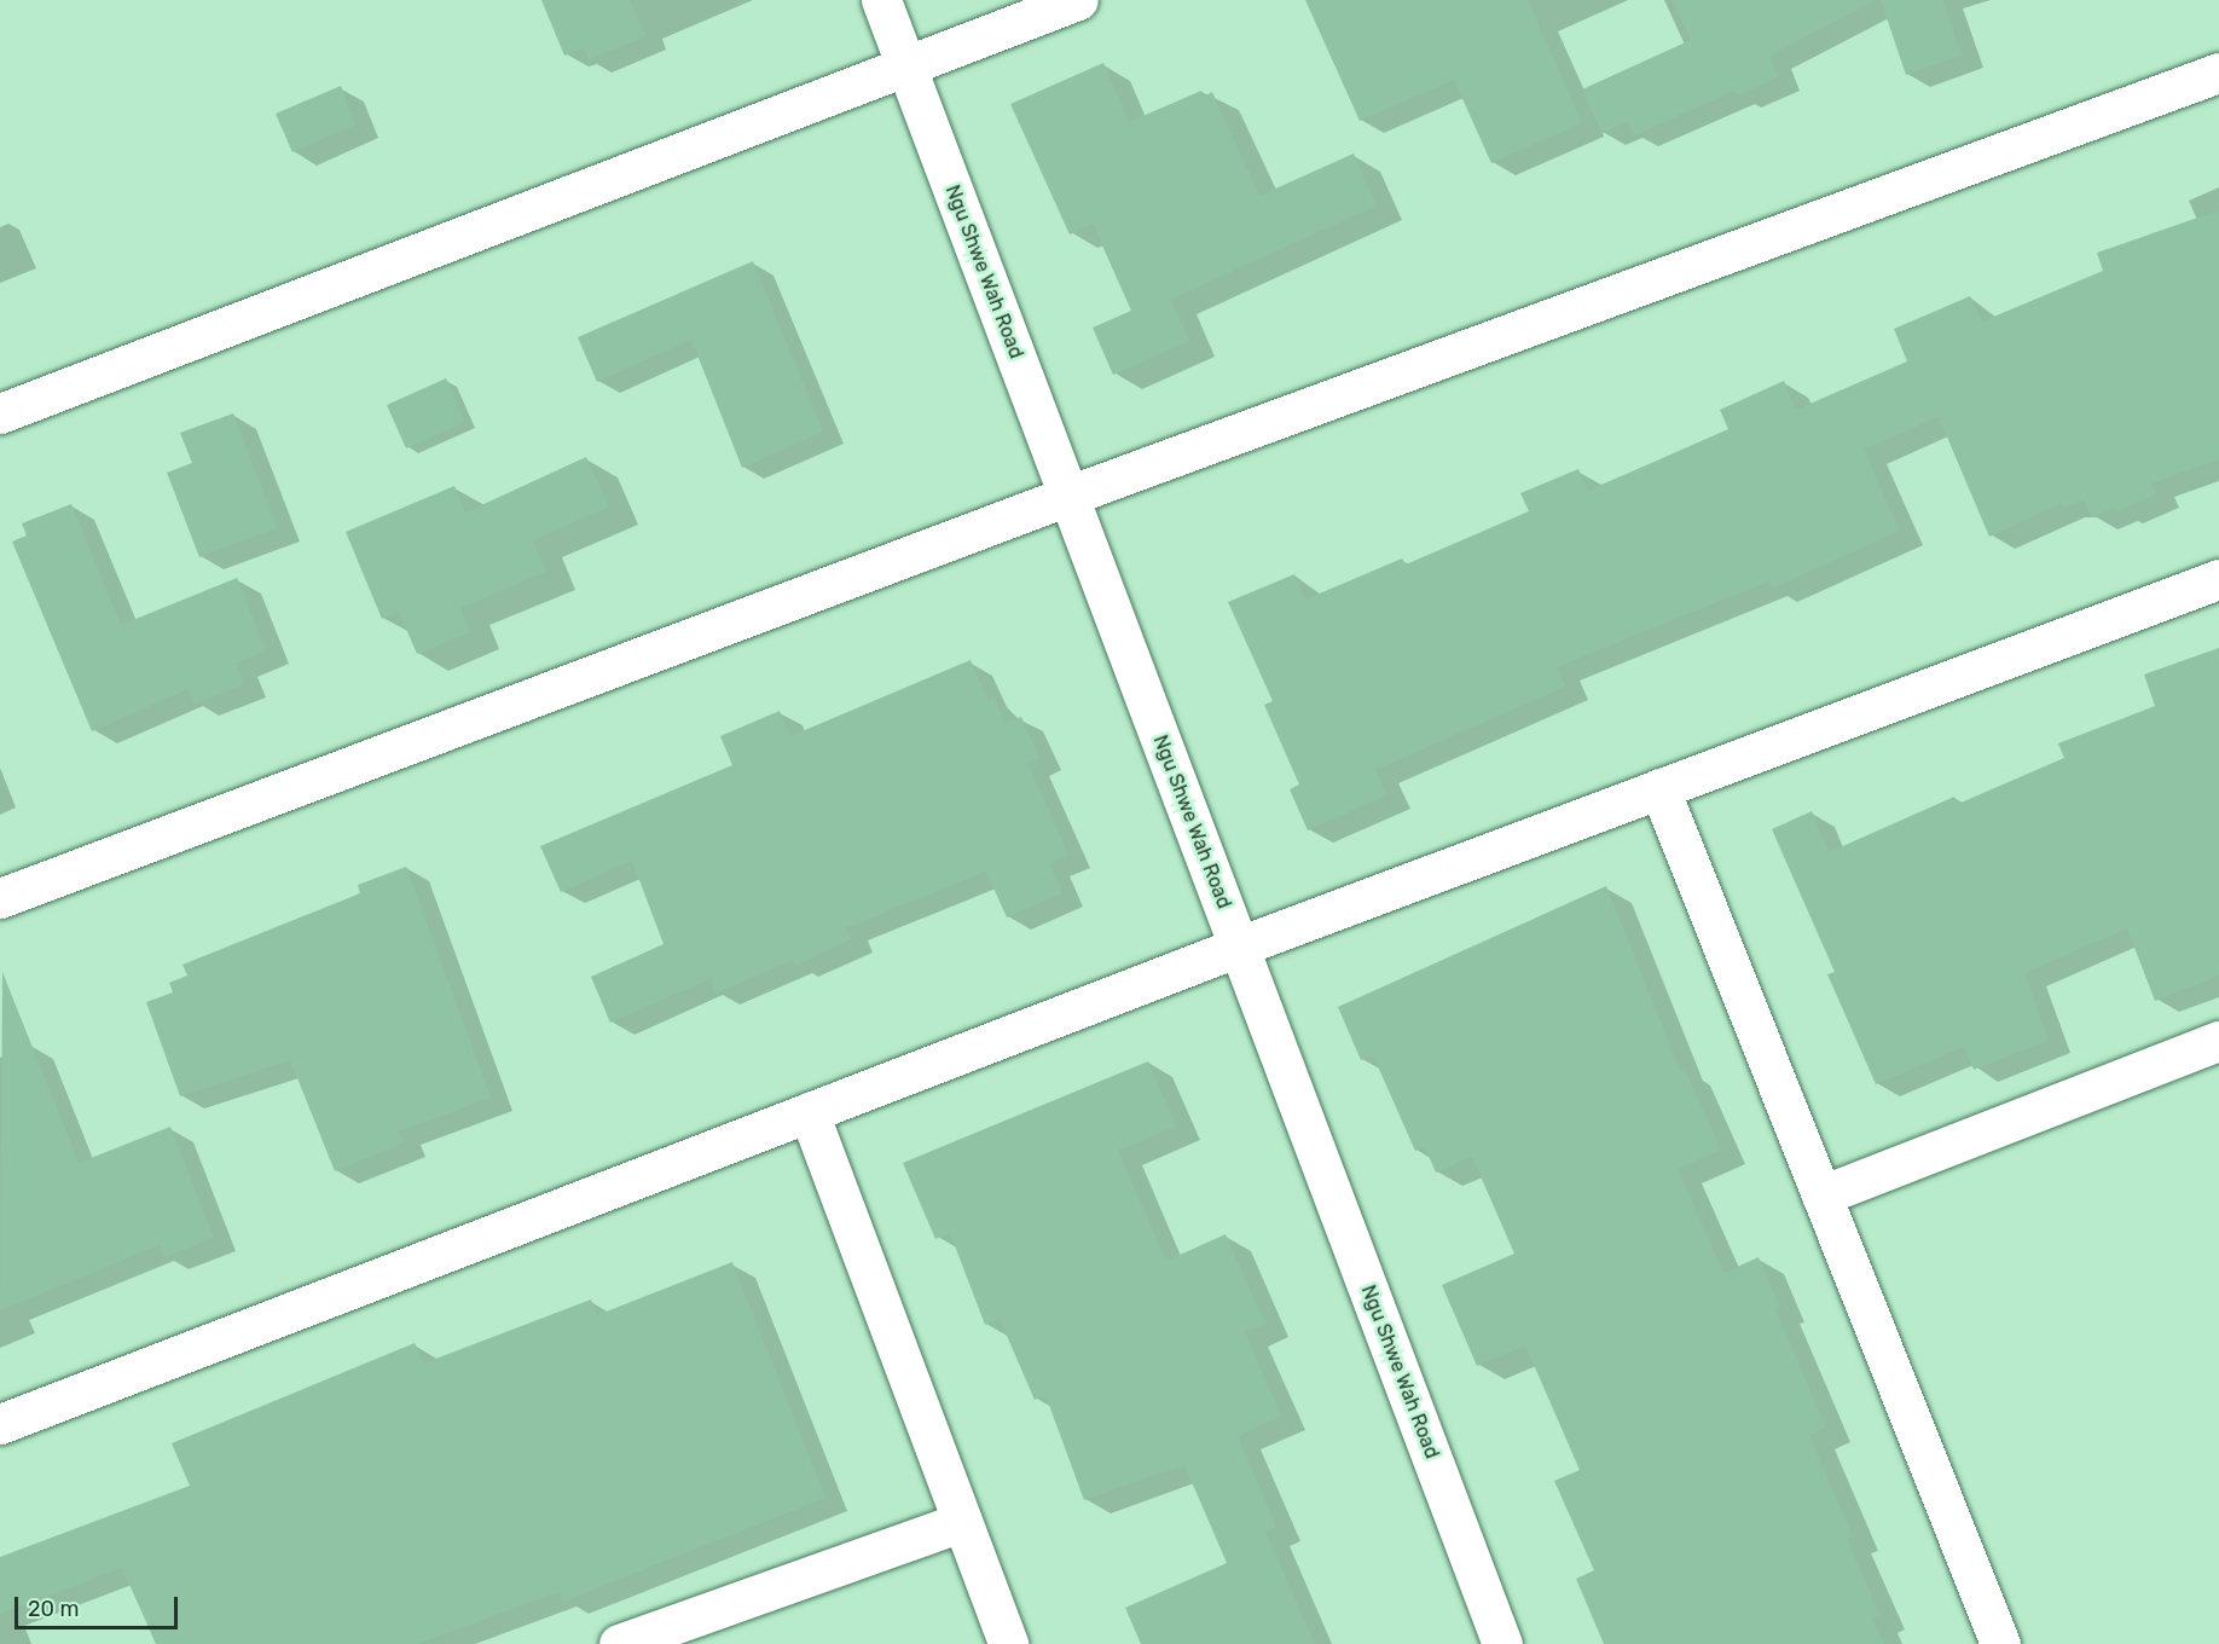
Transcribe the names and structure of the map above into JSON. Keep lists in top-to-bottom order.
{
  "streets": {
    "street": ["Ngu Shwe Wah Road"]
  },
  "scale_bar": "20 m"
}
